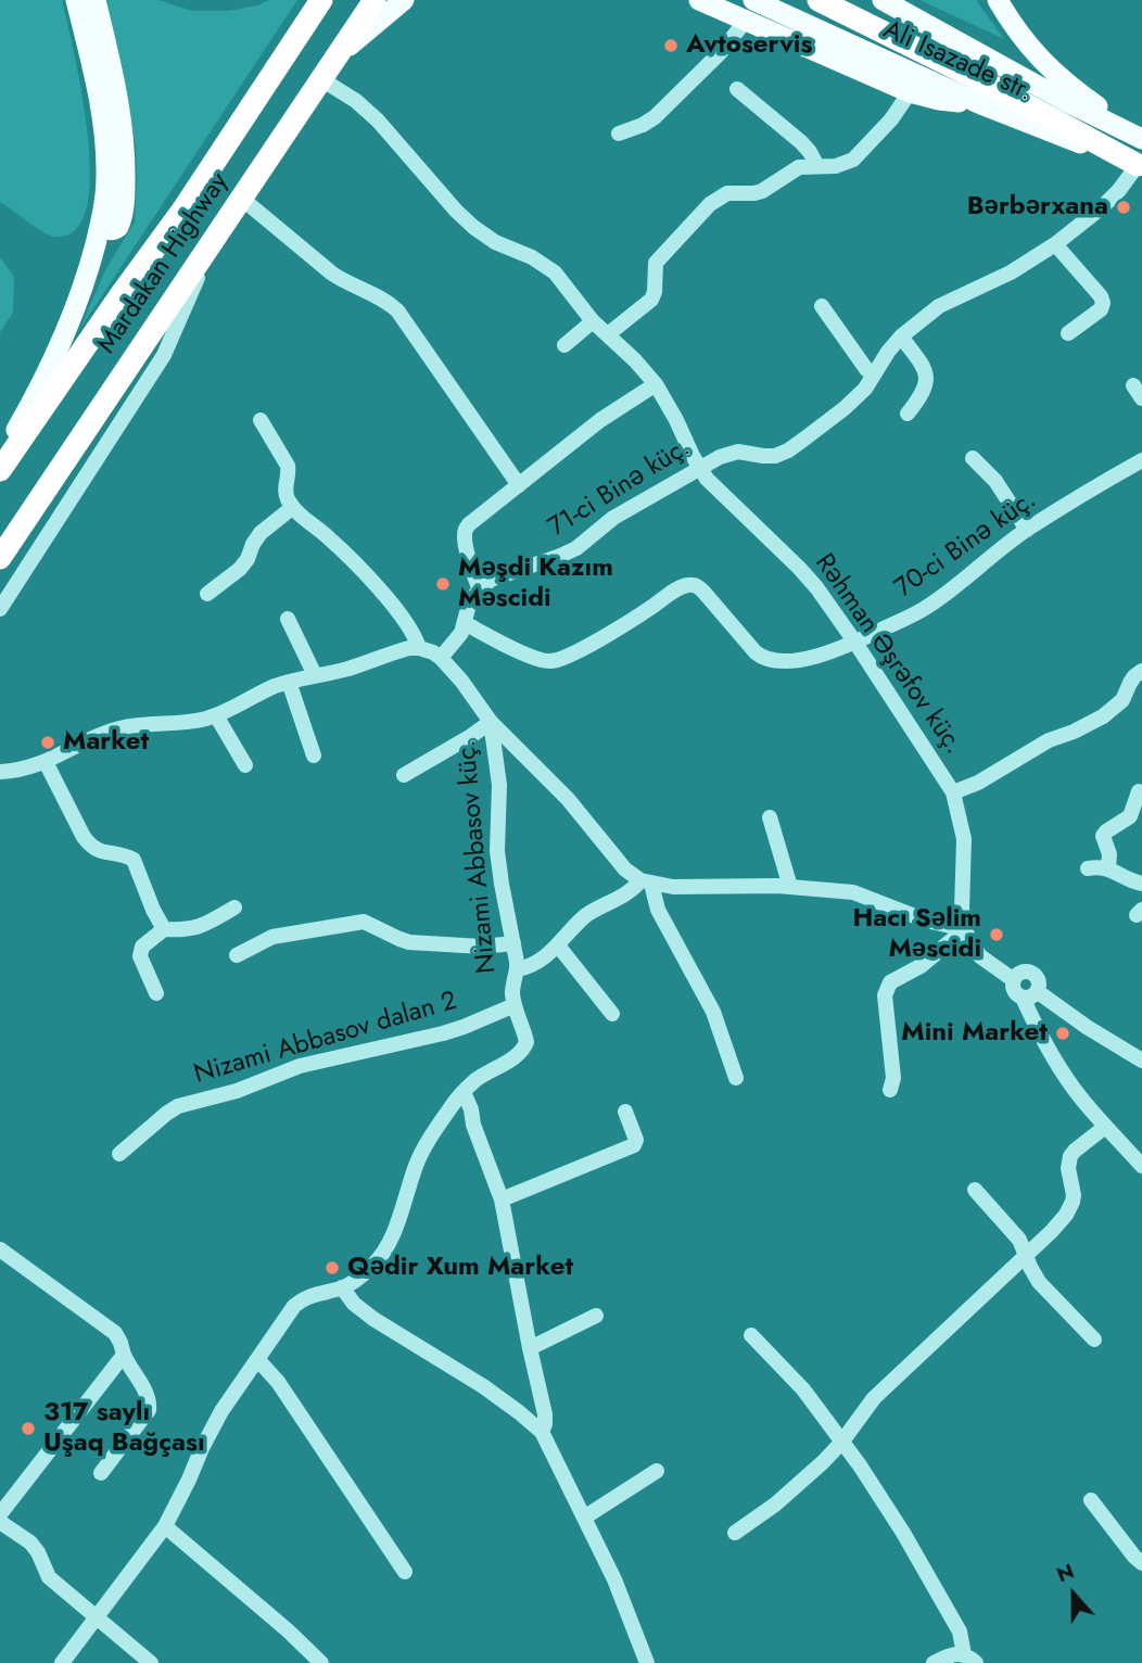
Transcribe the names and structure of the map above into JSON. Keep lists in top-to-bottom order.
{
  "streets": {
    "highway": ["Mardakan Highway"],
    "main road": ["Ali Isazade str."],
    "street": [
      "71-ci Binə küç.",
      "70-ci Binə küç.",
      "Rəhman Əşrəfov küç.",
      "Nizami Abbasov küç.",
      "Nizami Abbasov dalan 2"
    ]
  },
  "crossings": [
    ["Ali Isazade str.", "71-ci Binə küç."],
    ["Mardakan Highway", "Rəhman Əşrəfov küç."],
    ["71-ci Binə küç.", "Rəhman Əşrəfov küç."],
    ["70-ci Binə küç.", "Rəhman Əşrəfov küç."],
    ["Nizami Abbasov küç.", "Nizami Abbasov dalan 2"]
  ],
  "places": [
    "Avtoservis",
    "Bərbərxana",
    "Məşdi Kazım Məscidi",
    "Market",
    "Hacı Səlim Məscidi",
    "Mini Market",
    "Qədir Xum Market",
    "317 saylı Uşaq Bağçası"
  ],
  "north": "top"
}
